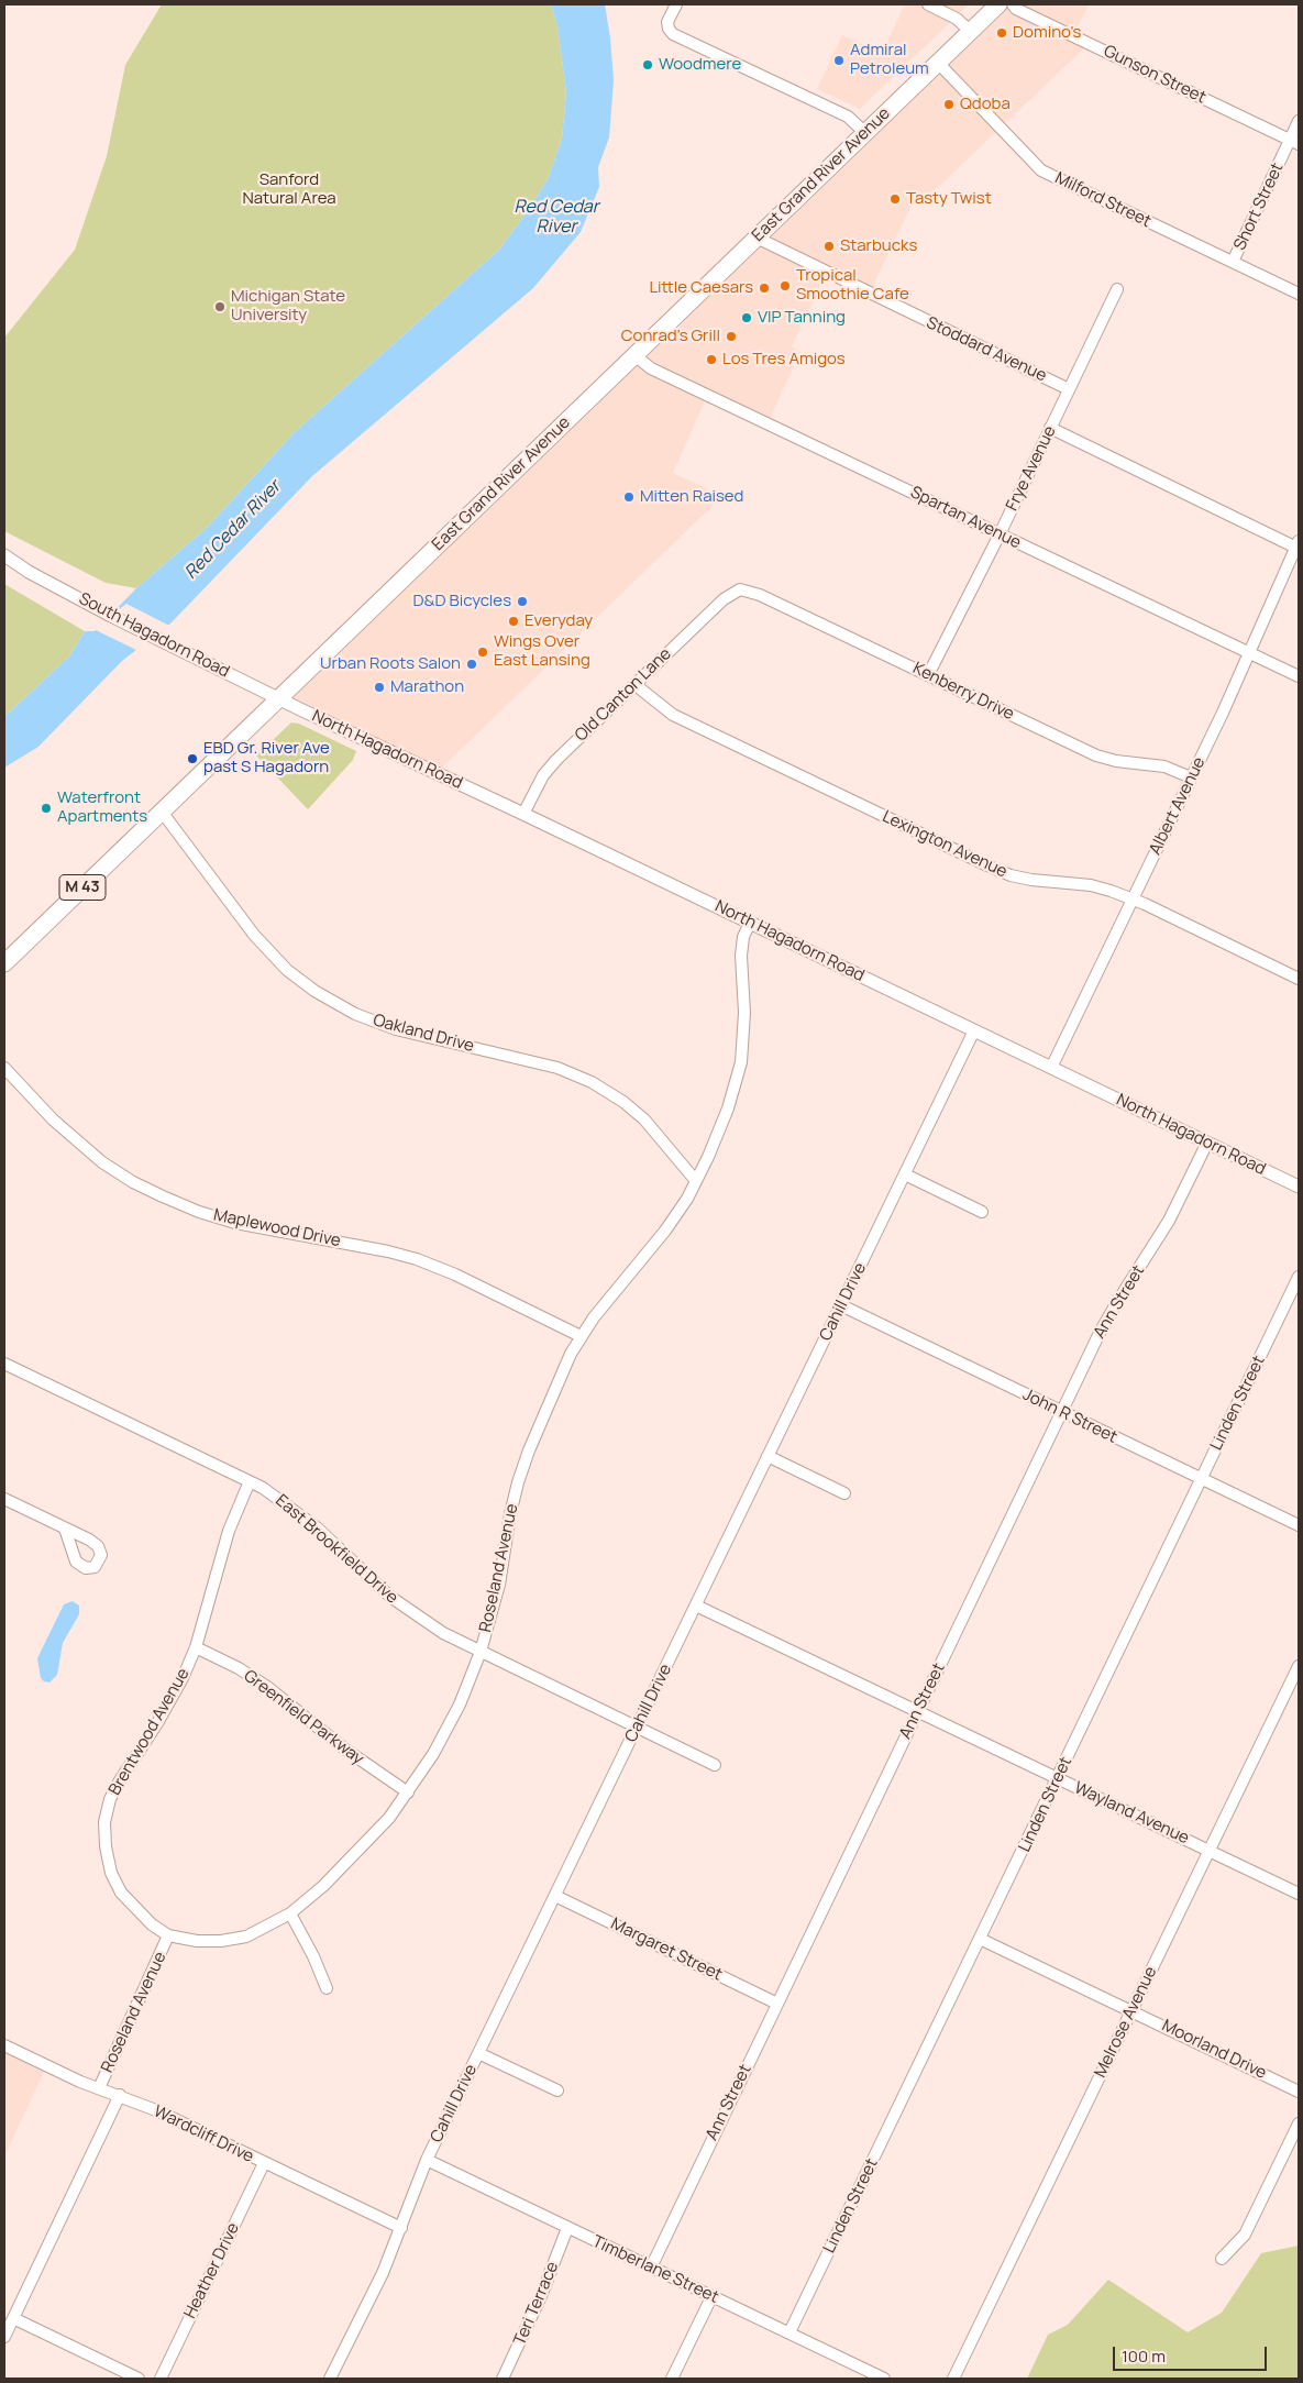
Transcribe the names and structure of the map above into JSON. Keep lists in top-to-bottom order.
{
  "streets": {
    "main road": ["East Grand River Avenue", "M 43"],
    "street": [
      "Gunson Street",
      "Milford Street",
      "Short Street",
      "Stoddard Avenue",
      "Frye Avenue",
      "Spartan Avenue",
      "South Hagadorn Road",
      "Kenberry Drive",
      "Old Canton Lane",
      "North Hagadorn Road",
      "Albert Avenue",
      "Lexington Avenue",
      "Oakland Drive",
      "Maplewood Drive",
      "Cahill Drive",
      "Ann Street",
      "Linden Street",
      "John R Street",
      "East Brookfield Drive",
      "Roseland Avenue",
      "Greenfield Parkway",
      "Brentwood Avenue",
      "Wayland Avenue",
      "Margaret Street",
      "Melrose Avenue",
      "Moorland Drive",
      "Wardcliff Drive",
      "Timberlane Street",
      "Heather Drive",
      "Teri Terrace"
    ]
  },
  "crossings": [
    ["Gunson Street", "Short Street"],
    ["East Grand River Avenue", "Milford Street"],
    ["East Grand River Avenue", "Stoddard Avenue"],
    ["East Grand River Avenue", "Spartan Avenue"],
    ["East Grand River Avenue", "South Hagadorn Road"],
    ["East Grand River Avenue", "North Hagadorn Road"],
    ["East Grand River Avenue", "Oakland Drive"],
    ["Milford Street", "Short Street"],
    ["Stoddard Avenue", "Frye Avenue"],
    ["Frye Avenue", "Spartan Avenue"],
    ["Frye Avenue", "Kenberry Drive"],
    ["Spartan Avenue", "Albert Avenue"],
    ["South Hagadorn Road", "North Hagadorn Road"],
    ["Kenberry Drive", "Old Canton Lane"],
    ["Kenberry Drive", "Albert Avenue"],
    ["Old Canton Lane", "North Hagadorn Road"],
    ["Old Canton Lane", "Lexington Avenue"],
    ["North Hagadorn Road", "Albert Avenue"],
    ["North Hagadorn Road", "Cahill Drive"],
    ["North Hagadorn Road", "Ann Street"],
    ["North Hagadorn Road", "Roseland Avenue"],
    ["Albert Avenue", "Lexington Avenue"],
    ["Oakland Drive", "Roseland Avenue"],
    ["Maplewood Drive", "Roseland Avenue"],
    ["Cahill Drive", "John R Street"],
    ["Cahill Drive", "East Brookfield Drive"],
    ["Cahill Drive", "Wayland Avenue"],
    ["Cahill Drive", "Margaret Street"],
    ["Cahill Drive", "Wardcliff Drive"],
    ["Cahill Drive", "Timberlane Street"],
    ["Ann Street", "John R Street"],
    ["Ann Street", "Wayland Avenue"],
    ["Ann Street", "Margaret Street"],
    ["Ann Street", "Timberlane Street"],
    ["Linden Street", "John R Street"],
    ["Linden Street", "Wayland Avenue"],
    ["Linden Street", "Moorland Drive"],
    ["Linden Street", "Timberlane Street"],
    ["East Brookfield Drive", "Roseland Avenue"],
    ["East Brookfield Drive", "Brentwood Avenue"],
    ["Roseland Avenue", "Greenfield Parkway"],
    ["Roseland Avenue", "Brentwood Avenue"],
    ["Roseland Avenue", "Wardcliff Drive"],
    ["Greenfield Parkway", "Brentwood Avenue"],
    ["Wayland Avenue", "Melrose Avenue"],
    ["Melrose Avenue", "Moorland Drive"],
    ["Wardcliff Drive", "Heather Drive"],
    ["Timberlane Street", "Teri Terrace"]
  ],
  "water": ["Red Cedar River"],
  "parks": ["Sanford Natural Area"],
  "places": [
    "Domino's",
    "Admiral Petroleum",
    "Woodmere",
    "Qdoba",
    "Tasty Twist",
    "Starbucks",
    "Tropical Smoothie Cafe",
    "Little Caesars",
    "Michigan State University",
    "VIP Tanning",
    "Conrad's Grill",
    "Los Tres Amigos",
    "Mitten Raised",
    "D&D Bicycles",
    "Everyday",
    "Wings Over East Lansing",
    "Urban Roots Salon",
    "Marathon",
    "EBD Gr. River Ave past S Hagadorn",
    "Waterfront Apartments"
  ],
  "scale_bar": "100 m"
}
